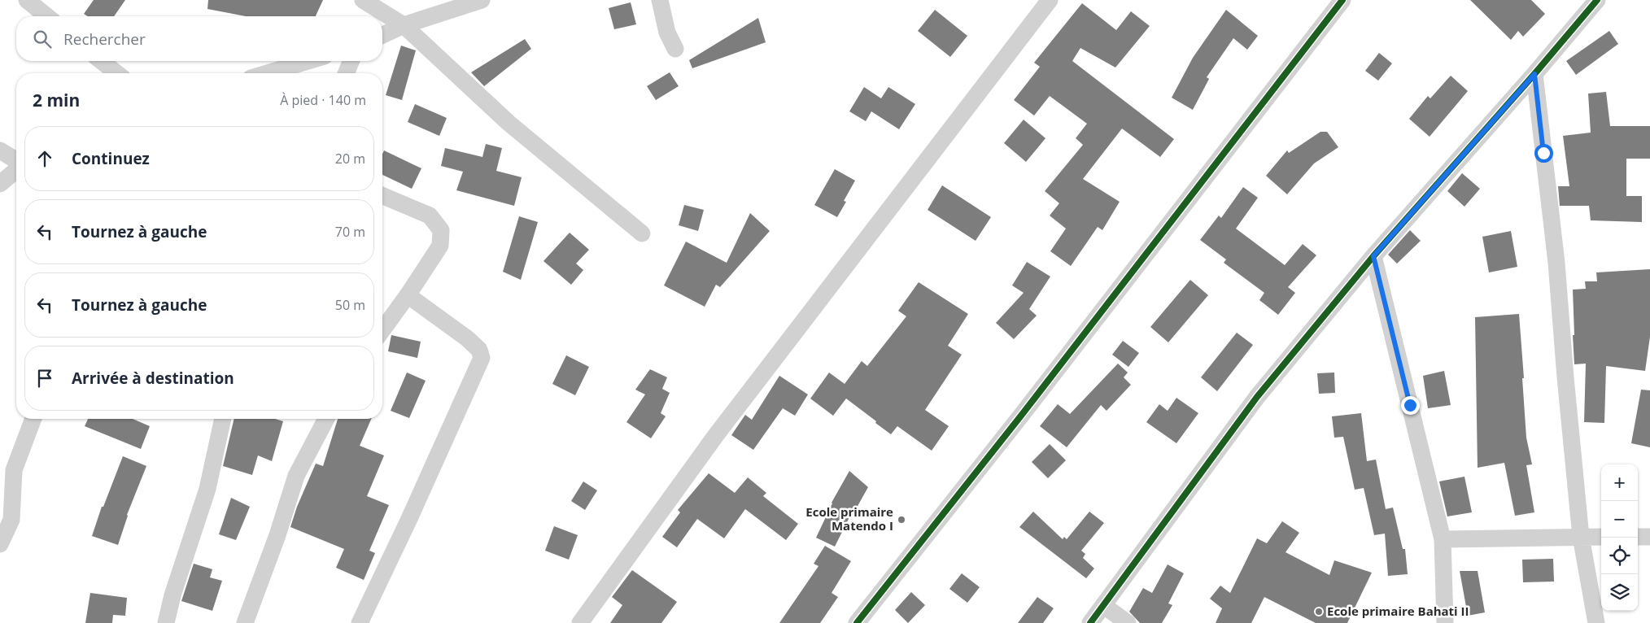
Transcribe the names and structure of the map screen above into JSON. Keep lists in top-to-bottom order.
{
  "places": ["Ecole primaire Matendo I", "Ecole primaire Bahati II"],
  "page": {
    "search": "Rechercher",
    "heading": ["2 min", "À pied · 140 m"],
    "list": [
      ["Continuez", "20 m"],
      ["Tournez à gauche", "70 m"],
      ["Tournez à gauche", "50 m"],
      "Arrivée à destination"
    ],
    "map_buttons": ["+", "−"]
  }
}
